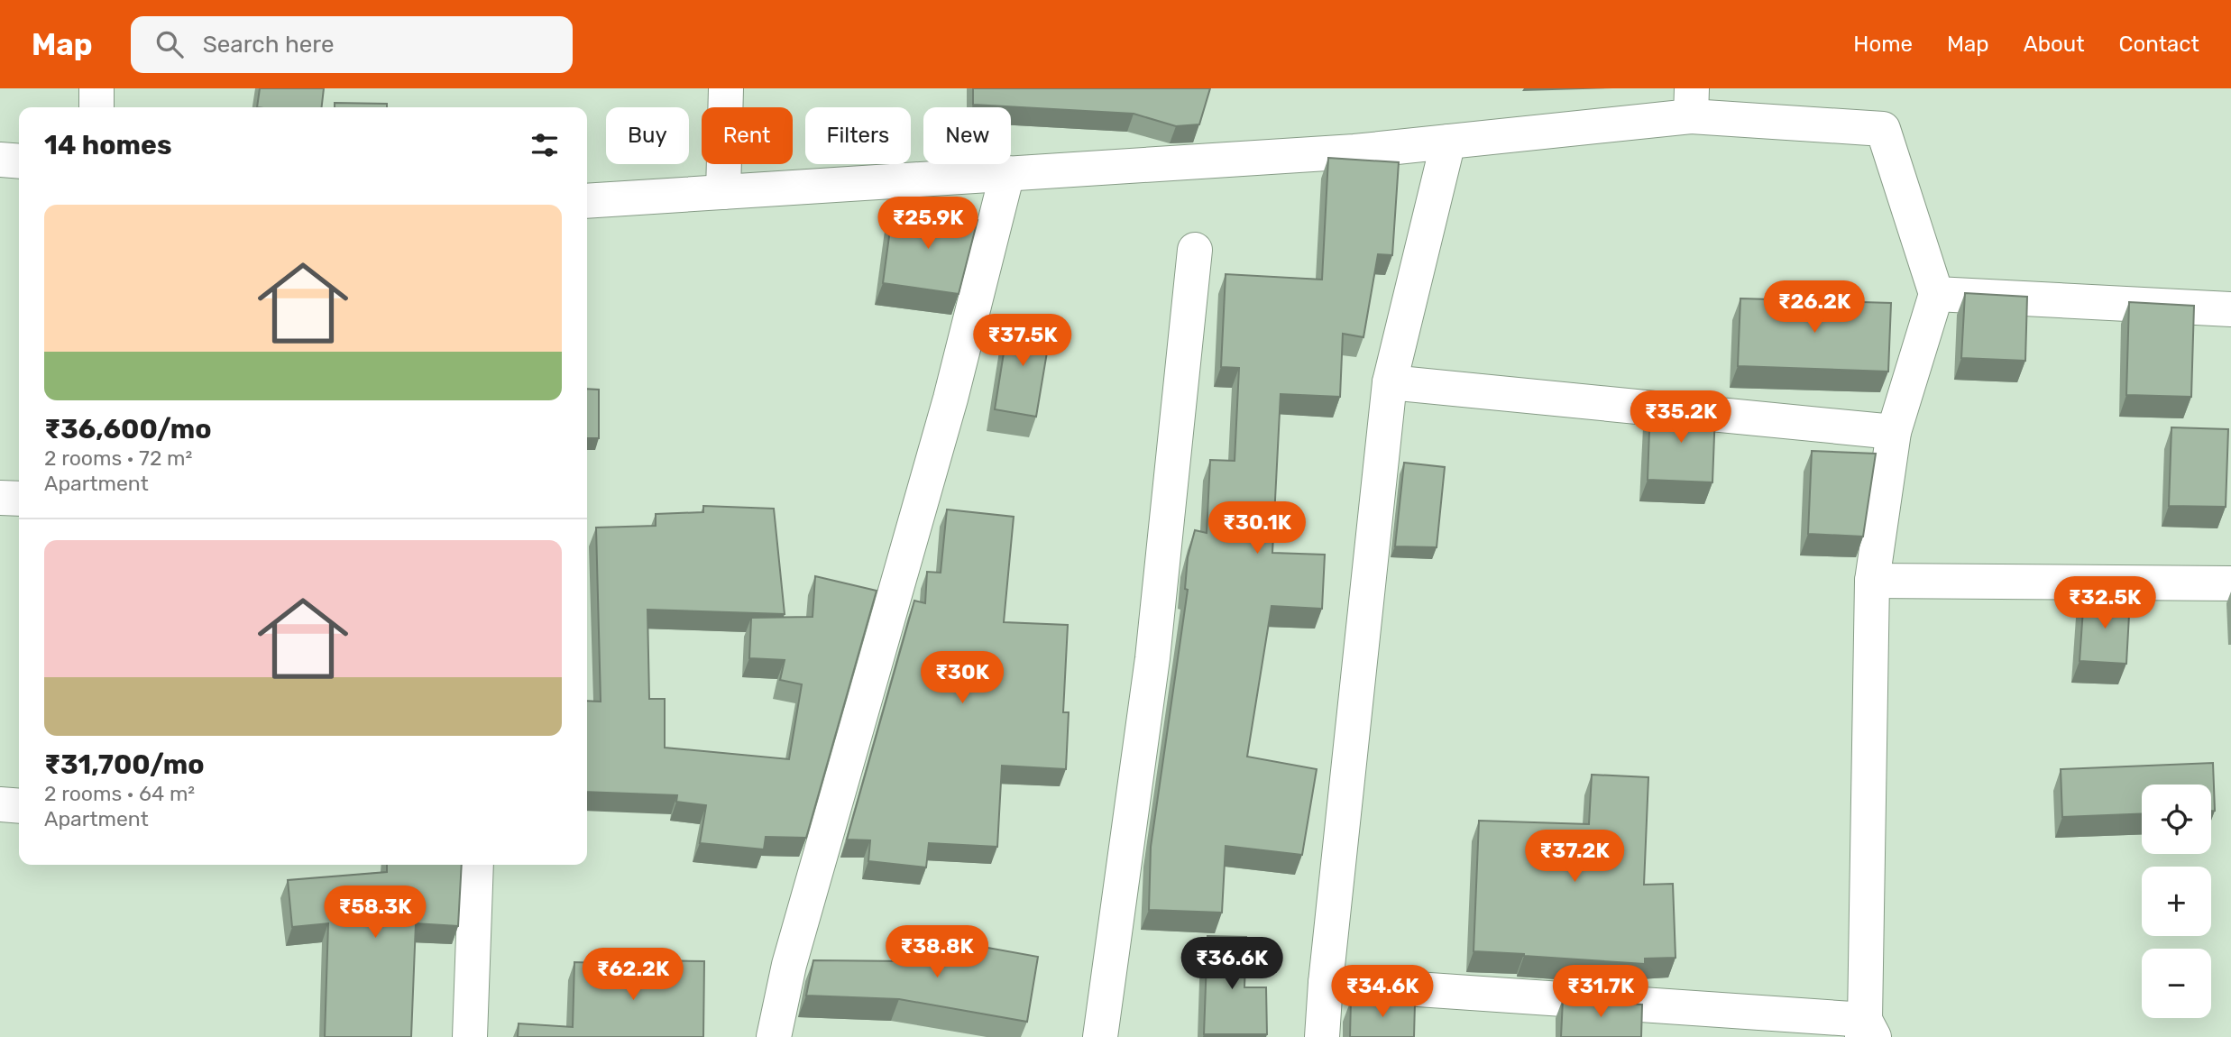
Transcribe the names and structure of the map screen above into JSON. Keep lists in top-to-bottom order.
{
  "page": {
    "header": "Map",
    "search": "Search here",
    "nav": [
      "Home",
      "Map",
      "About",
      "Contact"
    ],
    "chip": [
      "Buy",
      "Rent",
      "Filters",
      "New"
    ],
    "heading": "14 homes",
    "list": [
      {
        "name": "₹36,600/mo",
        "note": "2 rooms · 72 m² · Apartment"
      },
      {
        "name": "₹31,700/mo",
        "note": "2 rooms · 64 m² · Apartment"
      }
    ],
    "price": [
      "₹25.9K",
      "₹26.2K",
      "₹37.5K",
      "₹35.2K",
      "₹30.1K",
      "₹32.5K",
      "₹30K",
      "₹37.2K",
      "₹58.3K",
      "₹38.8K",
      "₹36.6K",
      "₹62.2K",
      "₹34.6K",
      "₹31.7K"
    ],
    "map_buttons": ["+", "−"]
  }
}
